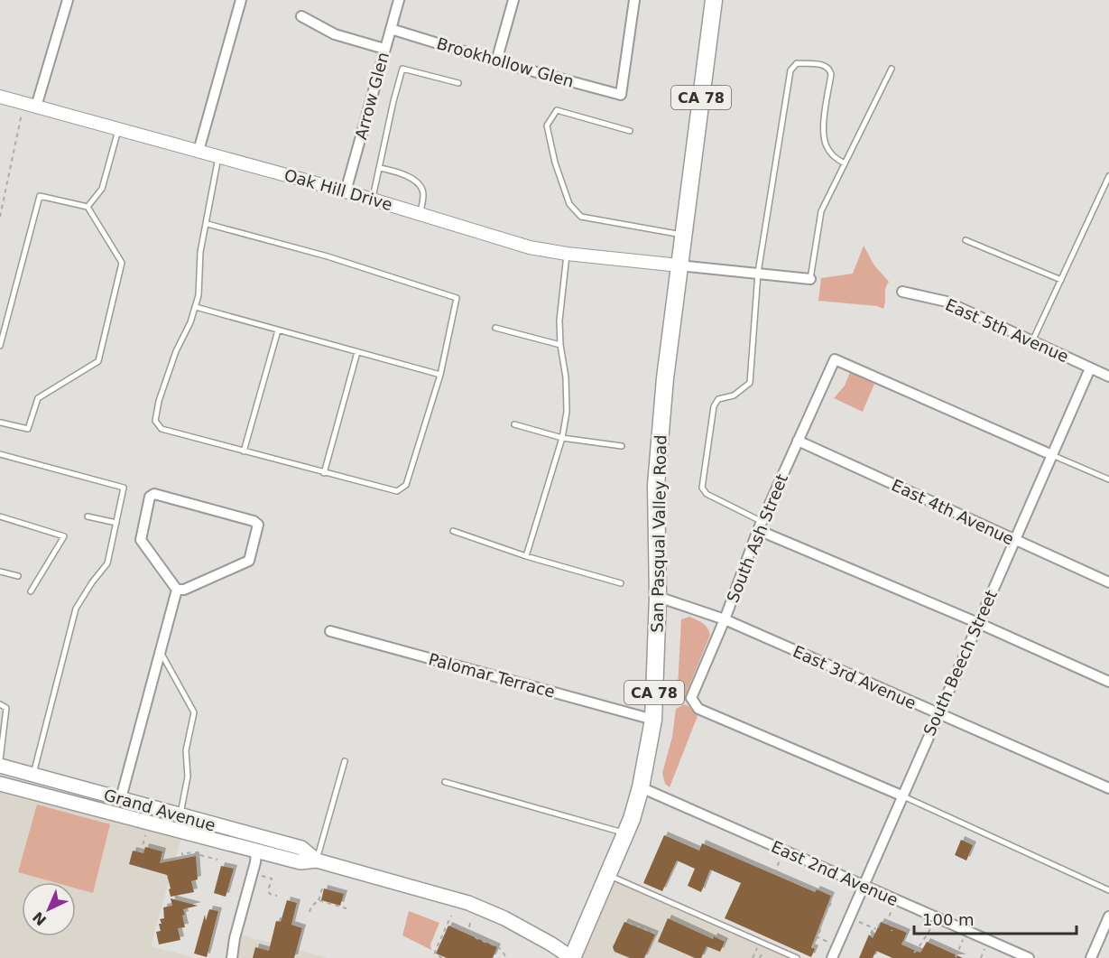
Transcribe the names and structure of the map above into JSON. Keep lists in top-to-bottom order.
{
  "streets": {
    "main road": ["CA 78", "San Pasqual Valley Road", "Grand Avenue"],
    "street": [
      "Brookhollow Glen",
      "Arrow Glen",
      "Oak Hill Drive",
      "East 5th Avenue",
      "East 4th Avenue",
      "South Ash Street",
      "South Beech Street",
      "Palomar Terrace",
      "East 3rd Avenue",
      "East 2nd Avenue"
    ]
  },
  "crossings": [
    ["Brookhollow Glen", "Arrow Glen"],
    ["Arrow Glen", "Oak Hill Drive"],
    ["Oak Hill Drive", "San Pasqual Valley Road"],
    ["East 5th Avenue", "South Beech Street"],
    ["East 4th Avenue", "South Ash Street"],
    ["East 4th Avenue", "South Beech Street"],
    ["San Pasqual Valley Road", "Palomar Terrace"],
    ["San Pasqual Valley Road", "East 3rd Avenue"],
    ["San Pasqual Valley Road", "Grand Avenue"],
    ["San Pasqual Valley Road", "East 2nd Avenue"],
    ["South Ash Street", "South Beech Street"],
    ["South Ash Street", "East 3rd Avenue"],
    ["South Beech Street", "East 3rd Avenue"],
    ["South Beech Street", "East 2nd Avenue"]
  ],
  "scale_bar": "100 m",
  "north": "bottom left"
}
